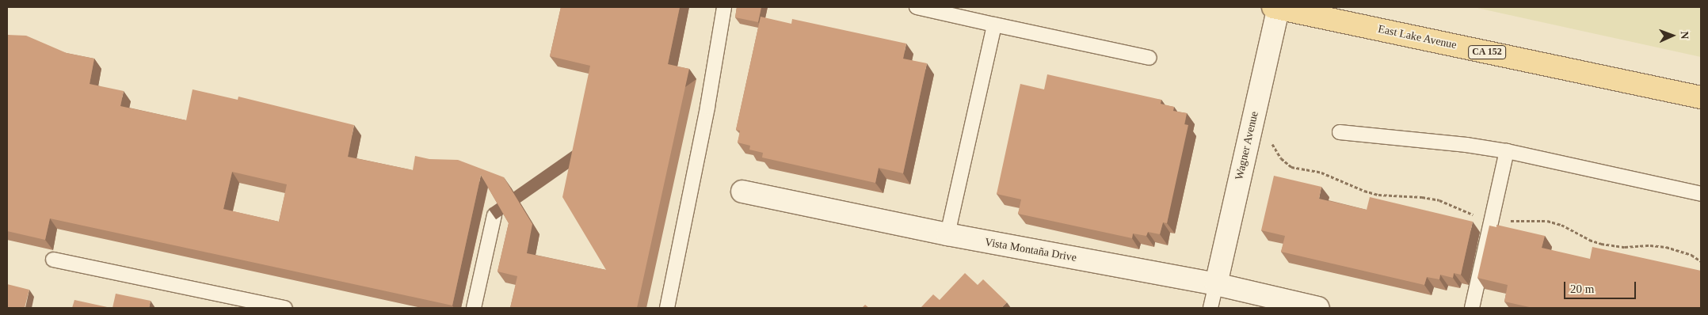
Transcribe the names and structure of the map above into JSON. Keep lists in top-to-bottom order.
{
  "streets": {
    "main road": ["East Lake Avenue", "CA 152"],
    "street": ["Wagner Avenue", "Vista Montaña Drive"]
  },
  "crossings": [
    ["East Lake Avenue", "Wagner Avenue"],
    ["Wagner Avenue", "Vista Montaña Drive"]
  ],
  "scale_bar": "20 m",
  "north": "right"
}
